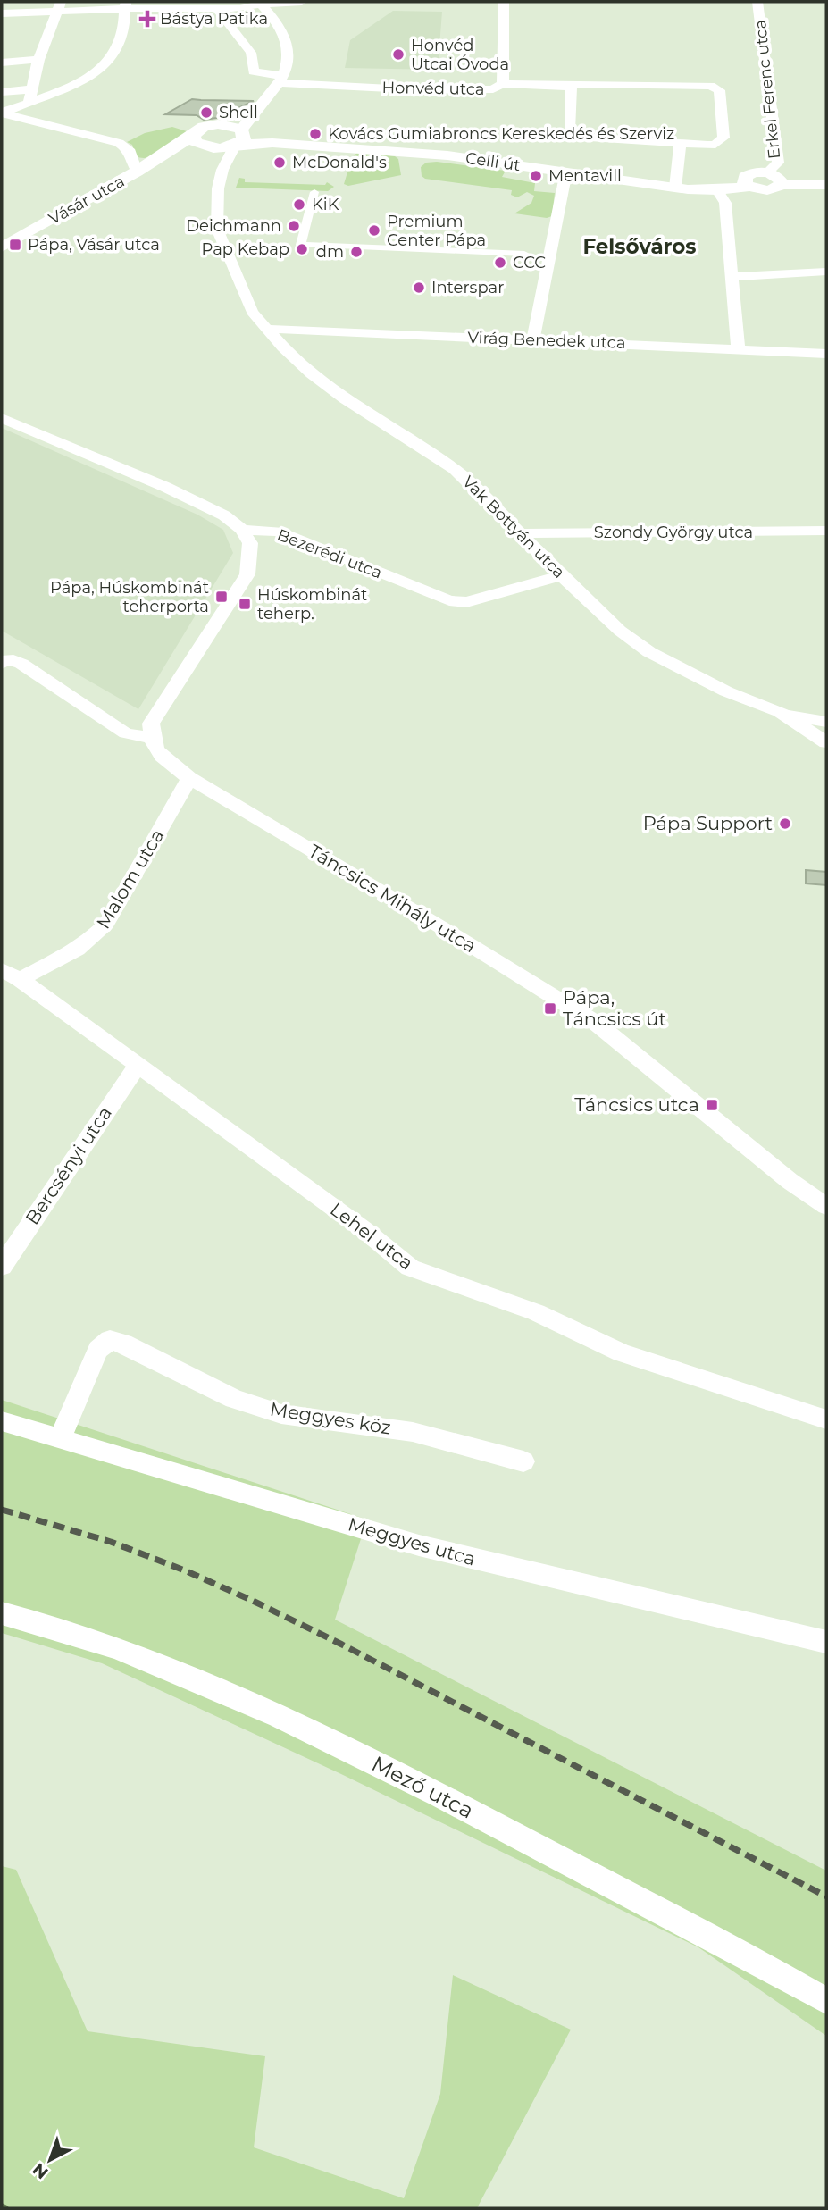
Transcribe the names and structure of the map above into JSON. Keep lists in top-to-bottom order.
{
  "streets": {
    "street": [
      "Honvéd utca",
      "Erkel Ferenc utca",
      "Celli út",
      "Vásár utca",
      "Virág Benedek utca",
      "Vak Bottyán utca",
      "Szondy György utca",
      "Bezerédi utca",
      "Malom utca",
      "Táncsics Mihály utca",
      "Bercsényi utca",
      "Lehel utca",
      "Meggyes köz",
      "Meggyes utca",
      "Mező utca"
    ]
  },
  "crossings": [
    ["Celli út", "Vak Bottyán utca"],
    ["Virág Benedek utca", "Vak Bottyán utca"],
    ["Vak Bottyán utca", "Szondy György utca"],
    ["Vak Bottyán utca", "Bezerédi utca"],
    ["Malom utca", "Táncsics Mihály utca"],
    ["Malom utca", "Lehel utca"],
    ["Bercsényi utca", "Lehel utca"],
    ["Meggyes köz", "Meggyes utca"]
  ],
  "districts": ["Felsőváros"],
  "places": {
    "health": ["Bástya Patika"],
    "other": [
      "Honvéd Utcai Óvoda",
      "Shell",
      "Kovács Gumiabroncs Kereskedés és Szerviz",
      "McDonald's",
      "Mentavill",
      "KiK",
      "Deichmann",
      "Premium Center Pápa",
      "Pap Kebap",
      "dm",
      "CCC",
      "Interspar",
      "Pápa Support"
    ],
    "transit": [
      "Pápa, Vásár utca",
      "Pápa, Húskombinát teherporta",
      "Húskombinát teherp.",
      "Pápa, Táncsics út",
      "Táncsics utca"
    ]
  },
  "north": "bottom left"
}
